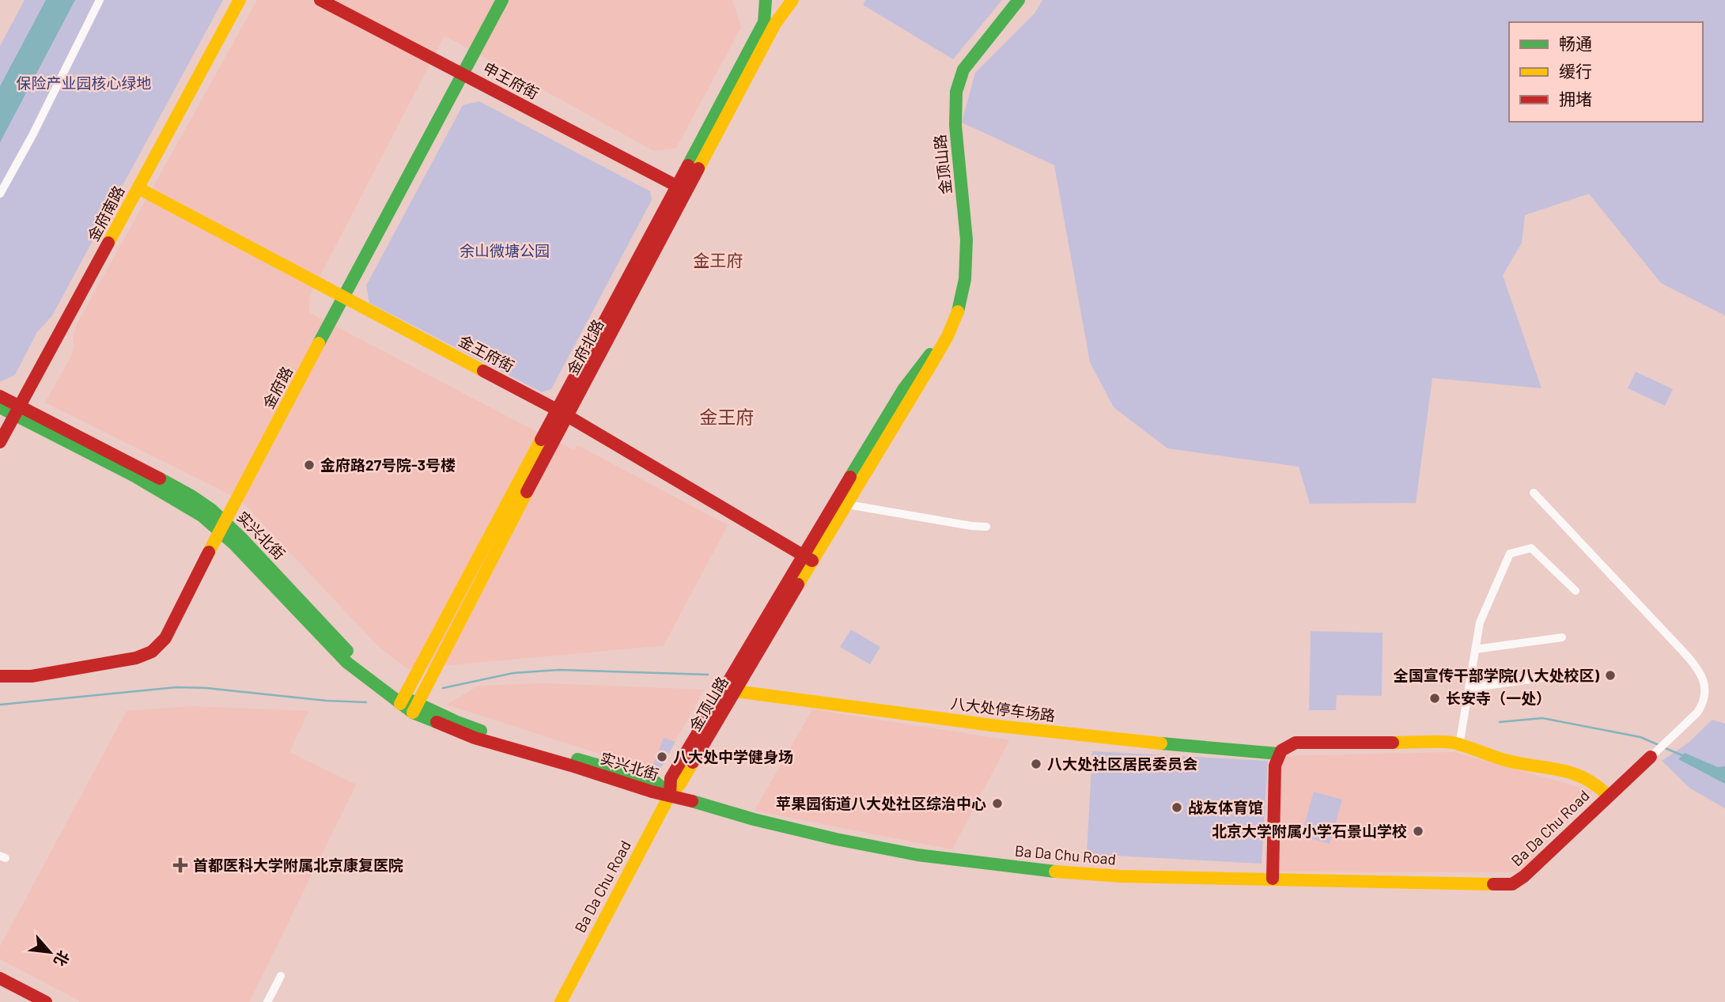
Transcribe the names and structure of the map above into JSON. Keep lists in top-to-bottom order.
{
  "streets": {
    "street": [
      "申王府街",
      "金顶山路",
      "金府南路",
      "金府北路",
      "金王府街",
      "金府路",
      "实兴北街",
      "八大处停车场路",
      "Ba Da Chu Road"
    ]
  },
  "crossings": [
    ["申王府街", "金府北路"],
    ["申王府街", "金府路"],
    ["金顶山路", "金王府街"],
    ["金顶山路", "实兴北街"],
    ["金顶山路", "八大处停车场路"],
    ["金顶山路", "Ba Da Chu Road"],
    ["金府南路", "金王府街"],
    ["金府南路", "实兴北街"],
    ["金府北路", "金王府街"],
    ["金府北路", "实兴北街"],
    ["金王府街", "金府路"],
    ["金府路", "实兴北街"],
    ["实兴北街", "Ba Da Chu Road"]
  ],
  "districts": ["金王府", "金王府"],
  "parks": ["保险产业园核心绿地", "余山微塘公园"],
  "places": {
    "other": [
      "金府路27号院-3号楼",
      "全国宣传干部学院(八大处校区)",
      "长安寺（一处）",
      "八大处中学健身场",
      "八大处社区居民委员会",
      "苹果园街道八大处社区综治中心",
      "战友体育馆",
      "北京大学附属小学石景山学校"
    ],
    "health": ["首都医科大学附属北京康复医院"]
  },
  "legend": ["畅通", "缓行", "拥堵"],
  "north": "bottom right"
}
